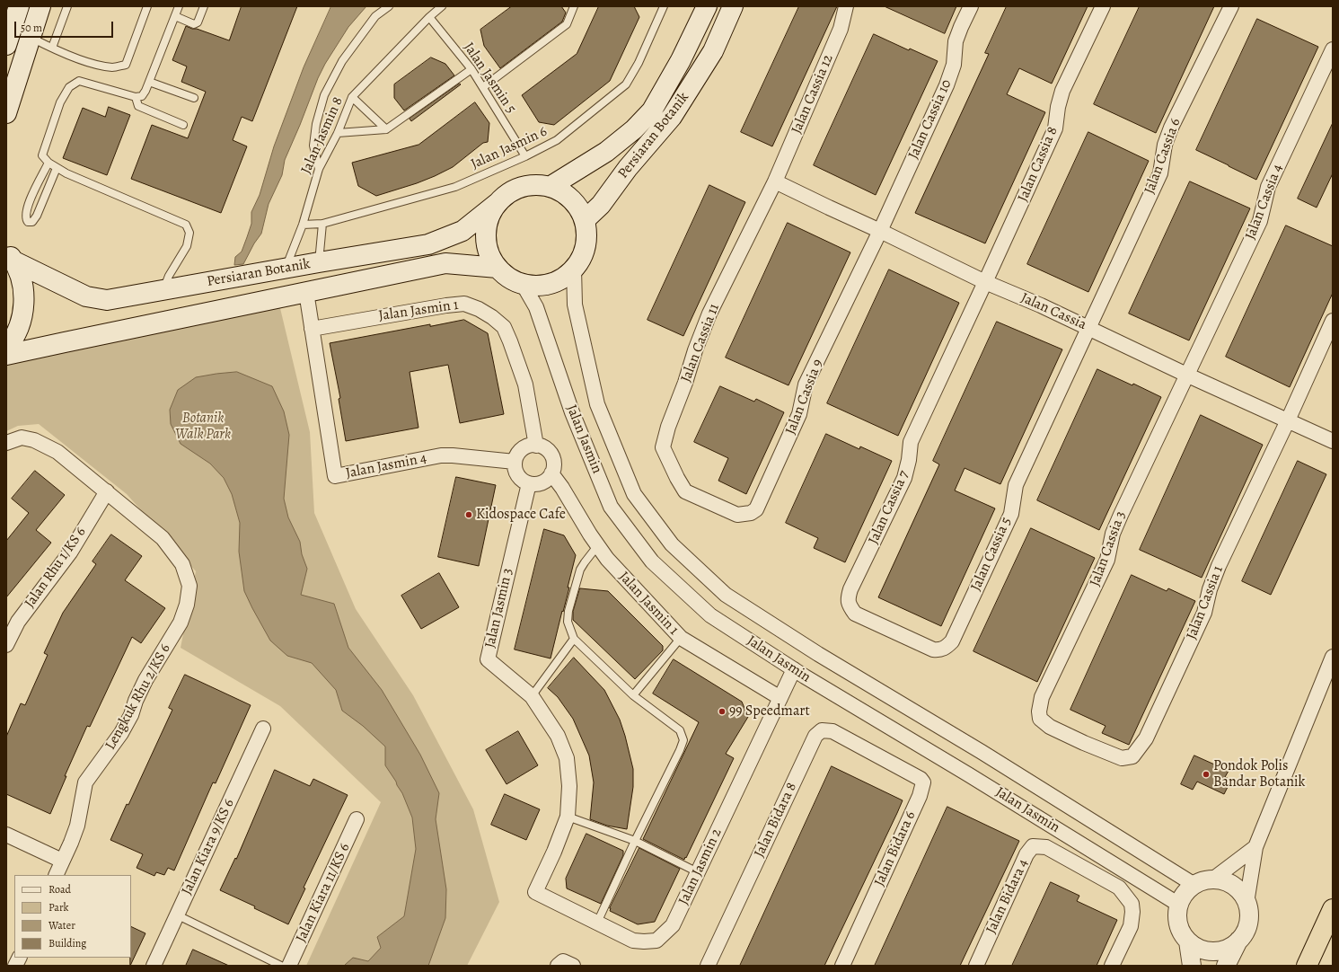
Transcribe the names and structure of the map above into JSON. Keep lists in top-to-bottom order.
{
  "streets": {
    "main road": ["Persiaran Botanik"],
    "street": [
      "Jalan Cassia 12",
      "Jalan Cassia 10",
      "Jalan Cassia 6",
      "Jalan Cassia 8",
      "Jalan Cassia 4",
      "Jalan Jasmin 1",
      "Jalan Cassia",
      "Jalan Cassia 11",
      "Jalan Cassia 9",
      "Jalan Jasmin",
      "Jalan Jasmin 4",
      "Jalan Cassia 7",
      "Jalan Cassia 3",
      "Jalan Cassia 5",
      "Jalan Rhu 1/KS 6",
      "Jalan Cassia 1",
      "Jalan Jasmin 3",
      "Lengkuk Rhu 2/KS 6",
      "Jalan Bidara 8",
      "Jalan Kiara 9/KS 6",
      "Jalan Bidara 6",
      "Jalan Jasmin 2",
      "Jalan Kiara 11/KS 6",
      "Jalan Bidara 4"
    ],
    "lane": ["Jalan Jasmin 5", "Jalan Jasmin 8", "Jalan Jasmin 6"]
  },
  "crossings": [
    ["Jalan Jasmin 5", "Jalan Jasmin 8"],
    ["Jalan Jasmin 5", "Jalan Jasmin 6"],
    ["Jalan Cassia 12", "Jalan Cassia"],
    ["Jalan Cassia 12", "Jalan Cassia 11"],
    ["Jalan Cassia 10", "Jalan Cassia"],
    ["Jalan Cassia 10", "Jalan Cassia 9"],
    ["Jalan Jasmin 8", "Persiaran Botanik"],
    ["Jalan Jasmin 8", "Jalan Jasmin 6"],
    ["Persiaran Botanik", "Jalan Jasmin"],
    ["Persiaran Botanik", "Jalan Jasmin 4"],
    ["Jalan Cassia 6", "Jalan Cassia"],
    ["Jalan Cassia 6", "Jalan Cassia 5"],
    ["Jalan Cassia 8", "Jalan Cassia"],
    ["Jalan Cassia 8", "Jalan Cassia 7"],
    ["Jalan Cassia 4", "Jalan Cassia"],
    ["Jalan Cassia 4", "Jalan Cassia 3"],
    ["Jalan Jasmin 1", "Jalan Jasmin 4"],
    ["Jalan Jasmin 1", "Jalan Jasmin 3"],
    ["Jalan Jasmin 1", "Jalan Jasmin 2"],
    ["Jalan Cassia", "Jalan Cassia 11"],
    ["Jalan Cassia", "Jalan Cassia 9"],
    ["Jalan Cassia", "Jalan Cassia 7"],
    ["Jalan Cassia", "Jalan Cassia 3"],
    ["Jalan Cassia", "Jalan Cassia 5"],
    ["Jalan Cassia", "Jalan Cassia 1"],
    ["Jalan Cassia 11", "Jalan Cassia 9"],
    ["Jalan Jasmin", "Jalan Jasmin 2"],
    ["Jalan Jasmin 4", "Jalan Jasmin 3"],
    ["Jalan Cassia 7", "Jalan Cassia 5"],
    ["Jalan Cassia 3", "Jalan Cassia 1"],
    ["Jalan Rhu 1/KS 6", "Lengkuk Rhu 2/KS 6"],
    ["Jalan Jasmin 3", "Jalan Jasmin 2"],
    ["Jalan Bidara 8", "Jalan Bidara 6"]
  ],
  "parks": ["Botanik Walk Park"],
  "places": ["Kidospace Cafe", "99 Speedmart", "Pondok Polis Bandar Botanik"],
  "legend": [
    "Road",
    "Park",
    "Water",
    "Building"
  ],
  "scale_bar": "50 m"
}
